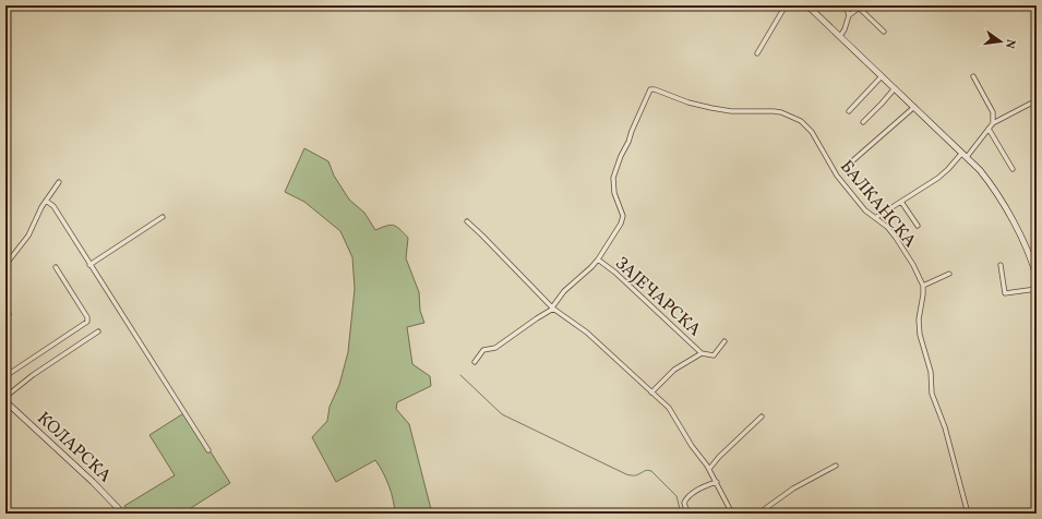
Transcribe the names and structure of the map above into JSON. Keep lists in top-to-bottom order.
{
  "streets": {
    "main road": ["КОЛАРСКА"],
    "street": ["БАЛКАНСКА", "ЗАЈЕЧАРСКА"]
  },
  "crossings": [
    ["БАЛКАНСКА", "ЗАЈЕЧАРСКА"]
  ],
  "north": "right"
}
